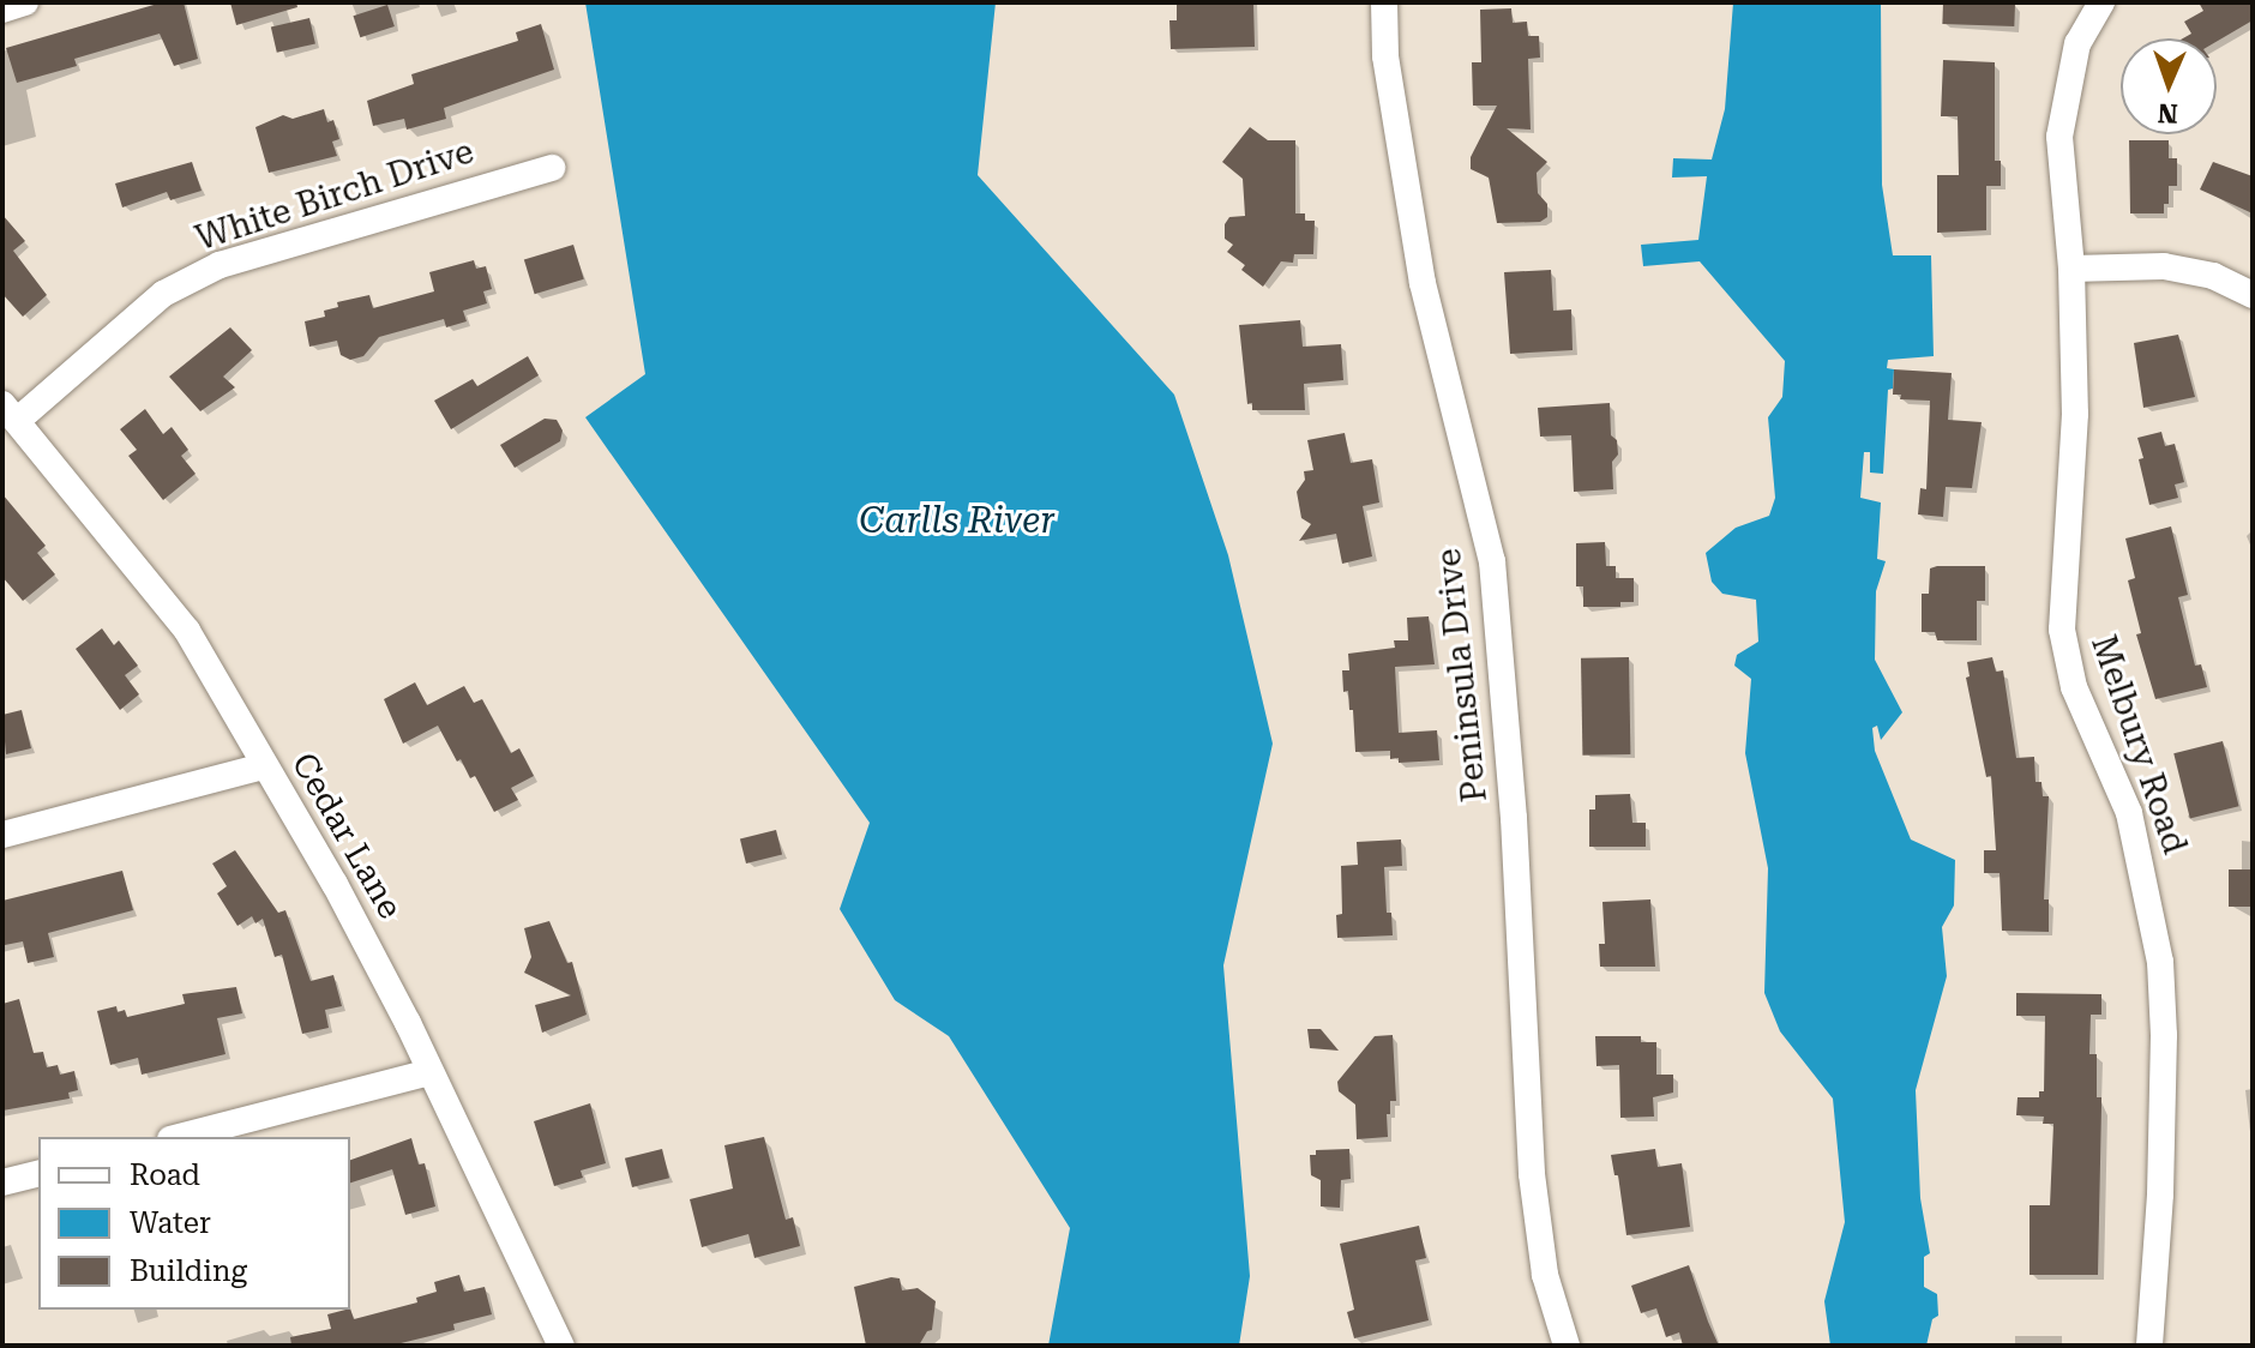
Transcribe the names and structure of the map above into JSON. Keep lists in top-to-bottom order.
{
  "streets": {
    "street": [
      "White Birch Drive",
      "Peninsula Drive",
      "Melbury Road",
      "Cedar Lane"
    ]
  },
  "crossings": [
    ["White Birch Drive", "Cedar Lane"]
  ],
  "water": ["Carlls River"],
  "legend": ["Road", "Water", "Building"],
  "north": "bottom"
}
